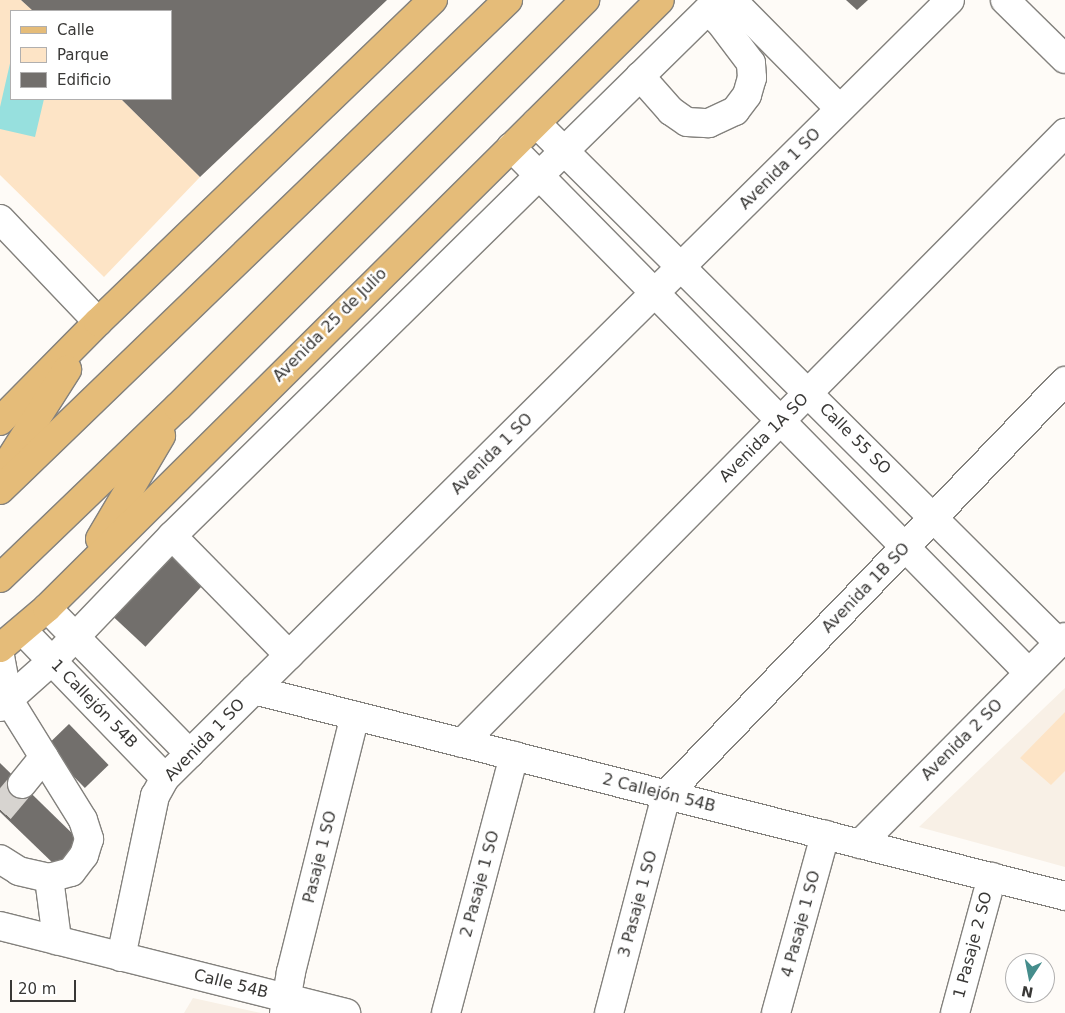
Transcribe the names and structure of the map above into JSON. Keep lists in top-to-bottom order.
{
  "streets": {
    "main road": ["Avenida 25 de Julio"],
    "street": [
      "Avenida 1 SO",
      "Avenida 1A SO",
      "Calle 55 SO",
      "Avenida 1B SO",
      "1 Callejón 54B",
      "Avenida 2 SO",
      "2 Callejón 54B",
      "Pasaje 1 SO",
      "2 Pasaje 1 SO",
      "3 Pasaje 1 SO",
      "4 Pasaje 1 SO",
      "1 Pasaje 2 SO",
      "Calle 54B"
    ]
  },
  "crossings": [
    ["Avenida 1 SO", "Calle 55 SO"],
    ["Avenida 1 SO", "1 Callejón 54B"],
    ["Avenida 1 SO", "2 Callejón 54B"],
    ["Avenida 1 SO", "Calle 54B"],
    ["Avenida 25 de Julio", "Calle 55 SO"],
    ["Avenida 25 de Julio", "1 Callejón 54B"],
    ["Avenida 1A SO", "Calle 55 SO"],
    ["Avenida 1A SO", "2 Callejón 54B"],
    ["Calle 55 SO", "Avenida 1B SO"],
    ["Calle 55 SO", "Avenida 2 SO"],
    ["Avenida 1B SO", "2 Callejón 54B"],
    ["Avenida 1B SO", "3 Pasaje 1 SO"],
    ["Avenida 2 SO", "2 Callejón 54B"],
    ["2 Callejón 54B", "Pasaje 1 SO"],
    ["2 Callejón 54B", "2 Pasaje 1 SO"],
    ["2 Callejón 54B", "3 Pasaje 1 SO"],
    ["2 Callejón 54B", "4 Pasaje 1 SO"],
    ["2 Callejón 54B", "1 Pasaje 2 SO"],
    ["Pasaje 1 SO", "Calle 54B"]
  ],
  "legend": ["Calle", "Parque", "Edificio"],
  "scale_bar": "20 m",
  "north": "bottom"
}
